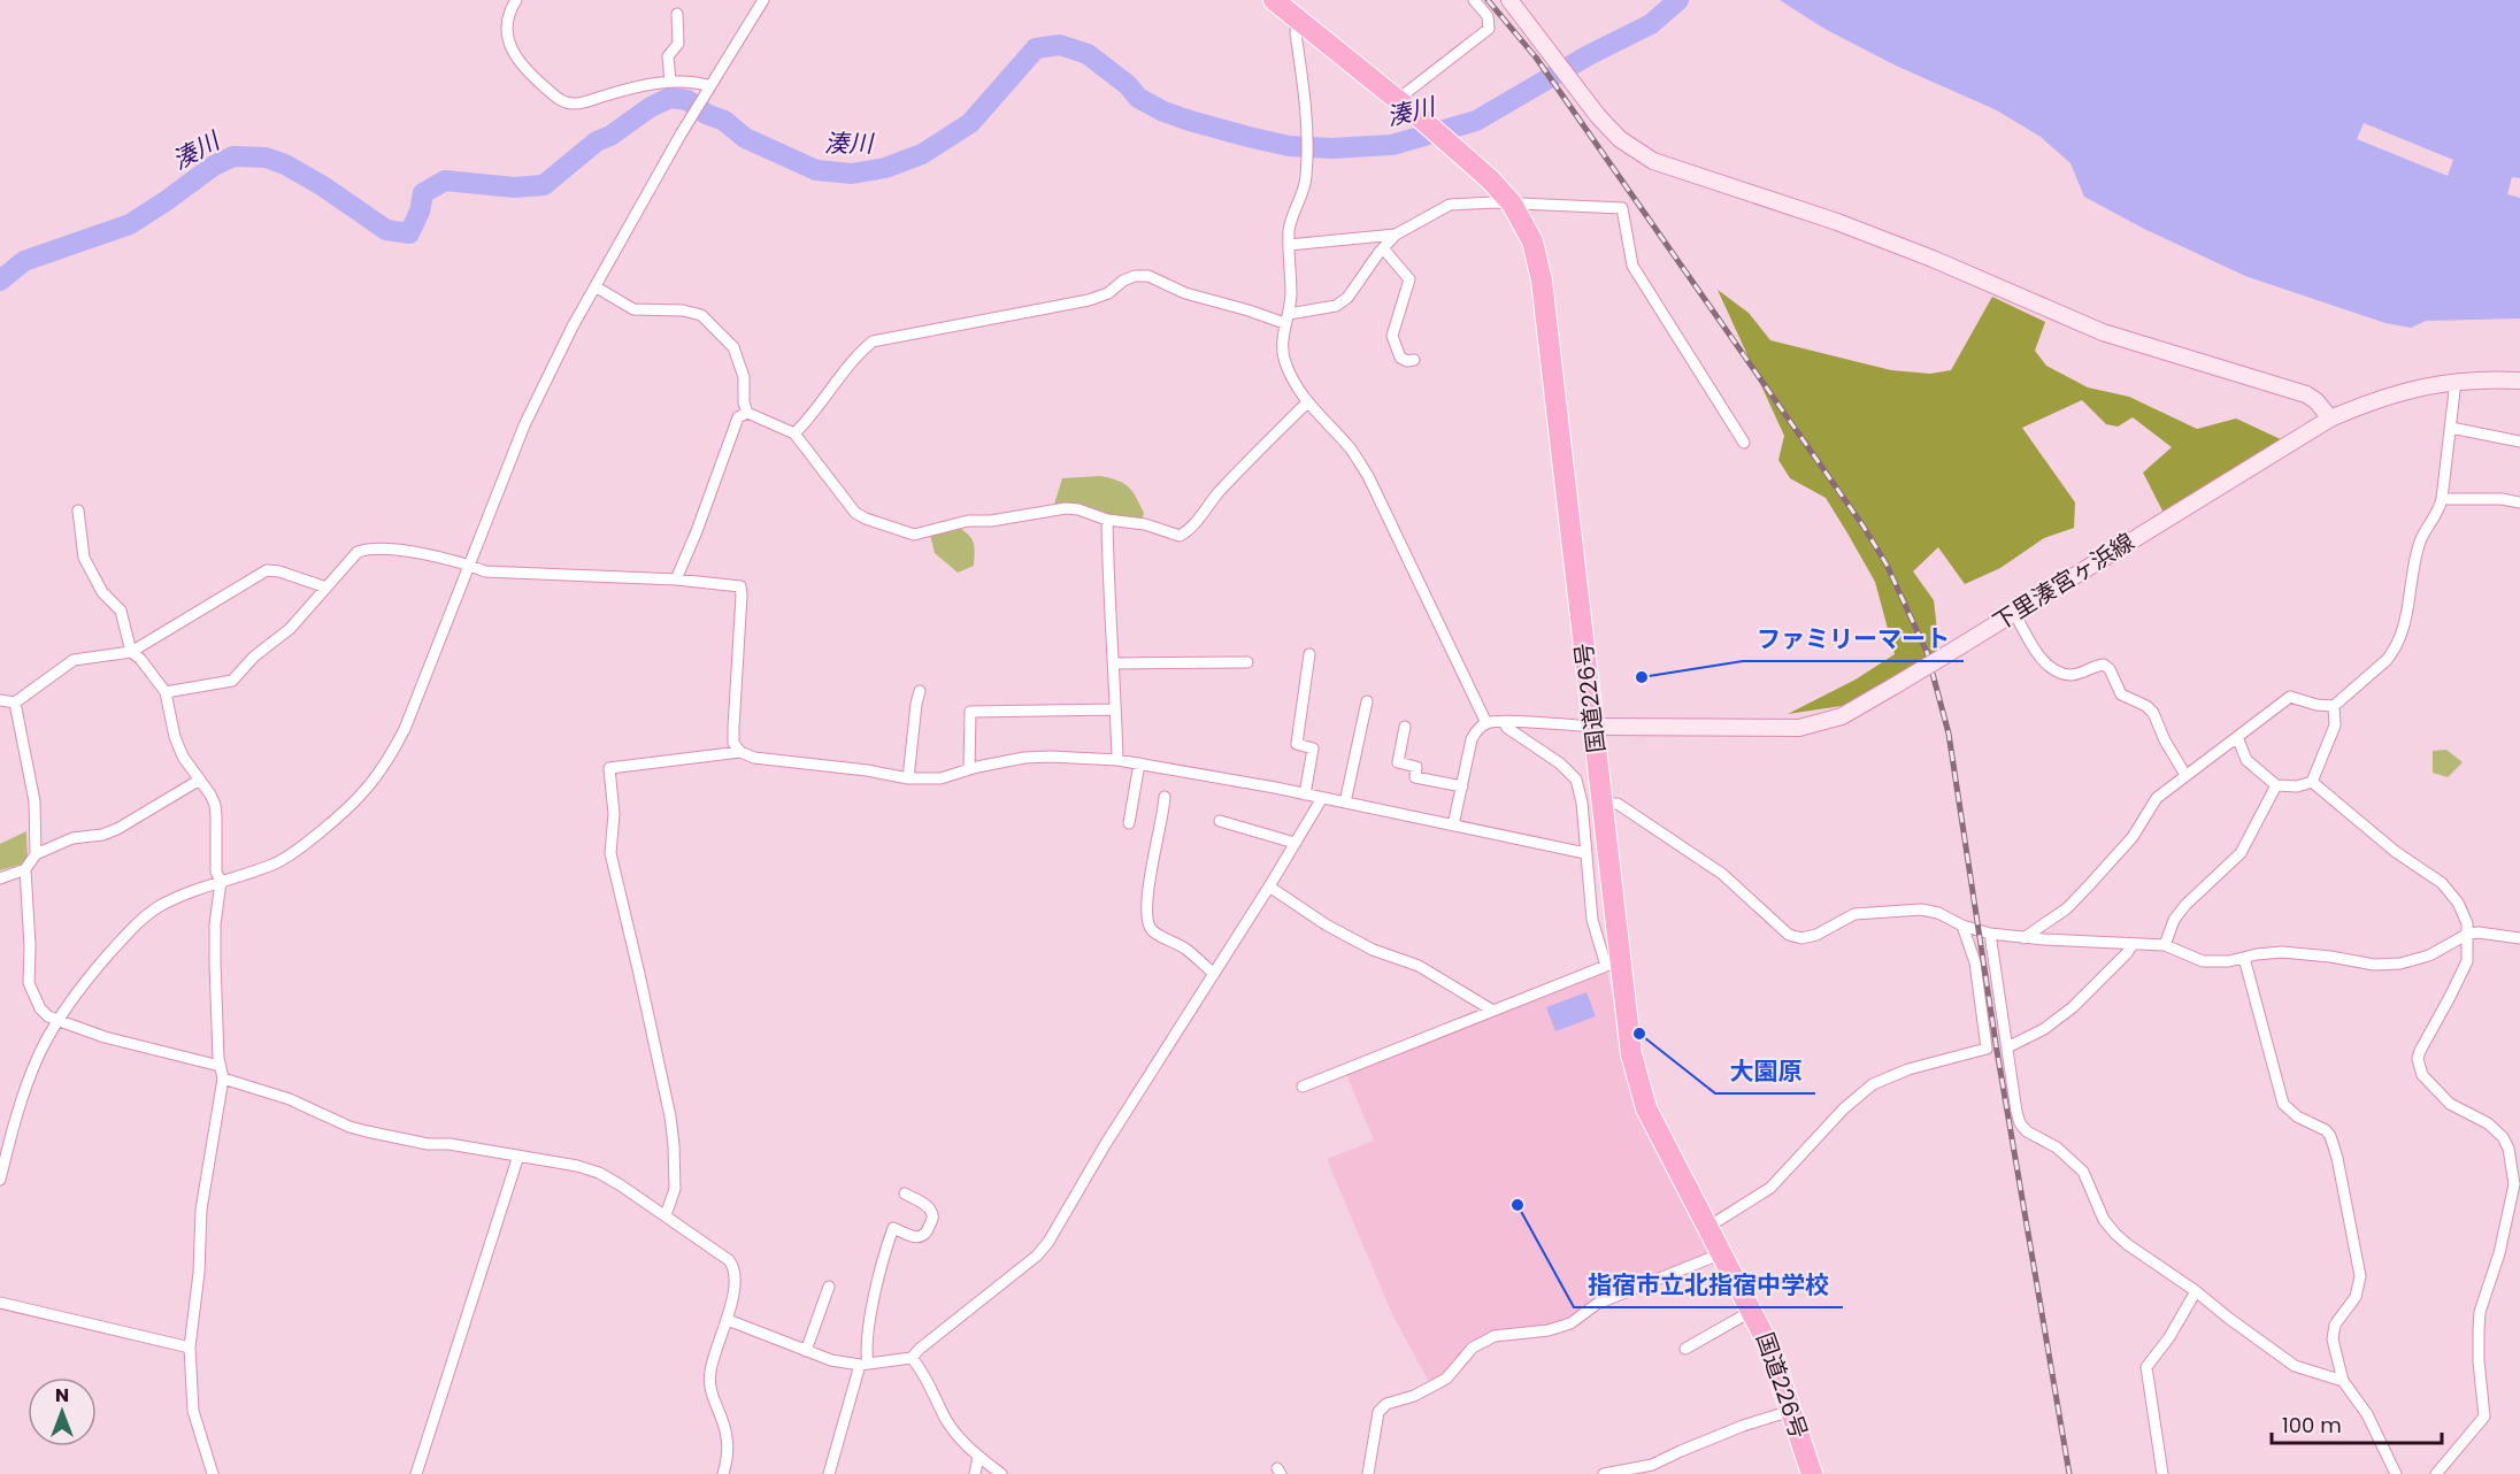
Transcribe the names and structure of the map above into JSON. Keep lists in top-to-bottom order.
{
  "streets": {
    "highway": ["国道226号"],
    "main road": ["下里湊宮ヶ浜線"]
  },
  "crossings": [
    ["下里湊宮ヶ浜線", "国道226号"]
  ],
  "water": ["湊川"],
  "places": ["ファミリーマート", "大園原", "指宿市立北指宿中学校"],
  "scale_bar": "100 m",
  "north": "top"
}
